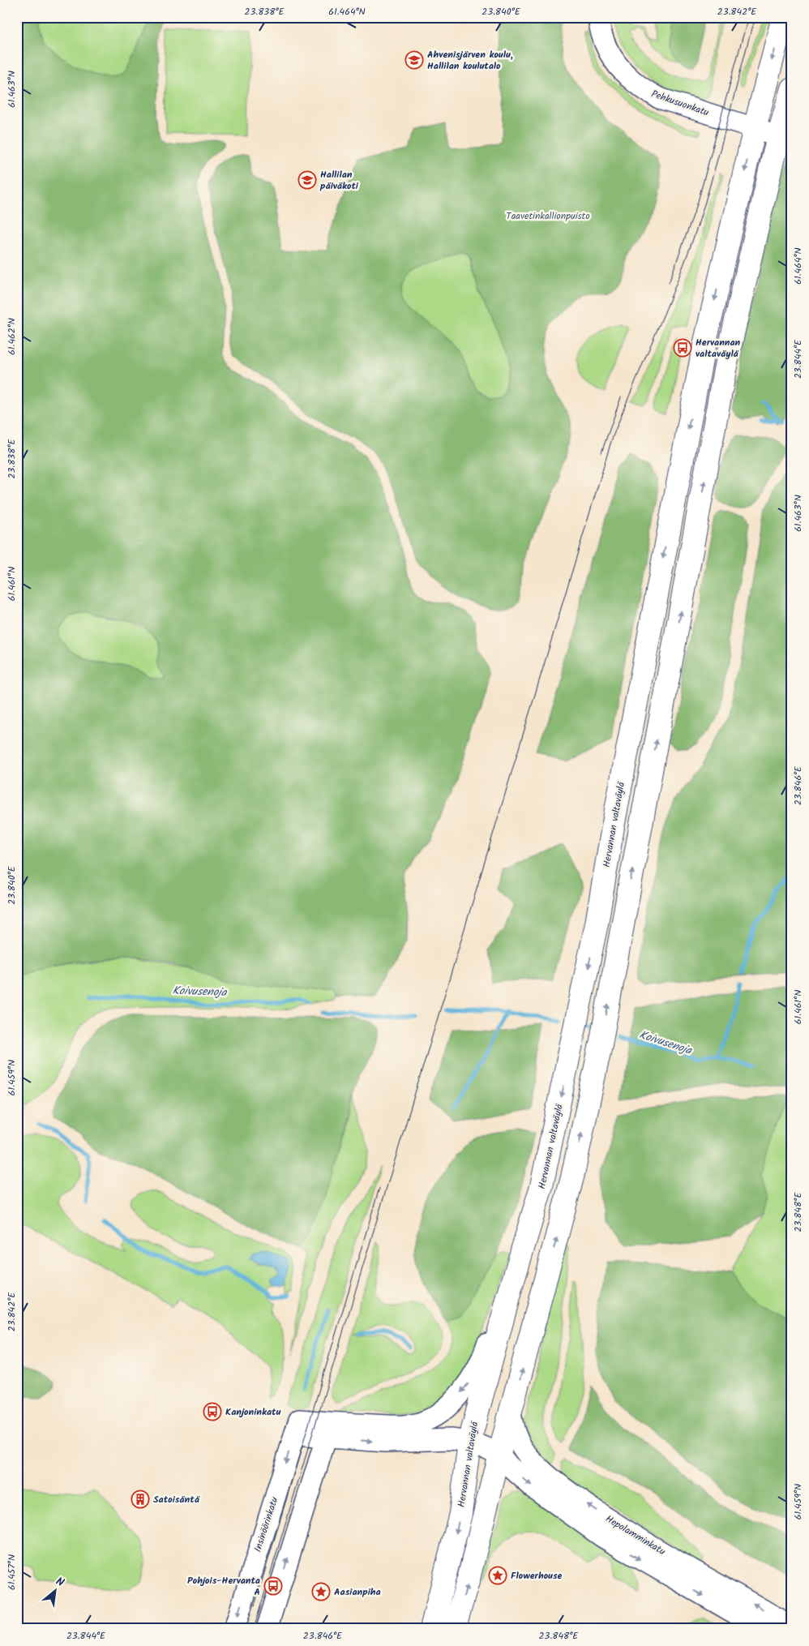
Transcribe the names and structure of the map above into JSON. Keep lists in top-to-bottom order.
{
  "streets": {
    "main road": [
      "Pehkusuonkatu",
      "Hervannan valtaväylä",
      "Insinöörinkatu",
      "Hepolamminkatu"
    ]
  },
  "crossings": [
    ["Pehkusuonkatu", "Hervannan valtaväylä"]
  ],
  "water": ["Koivusenoja"],
  "parks": ["Taavetinkallionpuisto"],
  "places": {
    "school or university": ["Ahvenisjärven koulu, Hallilan koulutalo", "Hallilan päiväkoti"],
    "bus stop": ["Hervannan valtaväylä", "Kanjoninkatu", "Pohjois-Hervanta A"],
    "building": ["Satoisäntä"],
    "place": ["Flowerhouse", "Aasianpiha"]
  },
  "north": "top right",
  "coordinates": [
    "23.838°E",
    "61.464°N",
    "23.840°E",
    "23.842°E",
    "61.463°N",
    "61.462°N",
    "23.844°E",
    "61.461°N",
    "23.846°E",
    "61.459°N",
    "23.848°E",
    "61.457°N"
  ]
}
